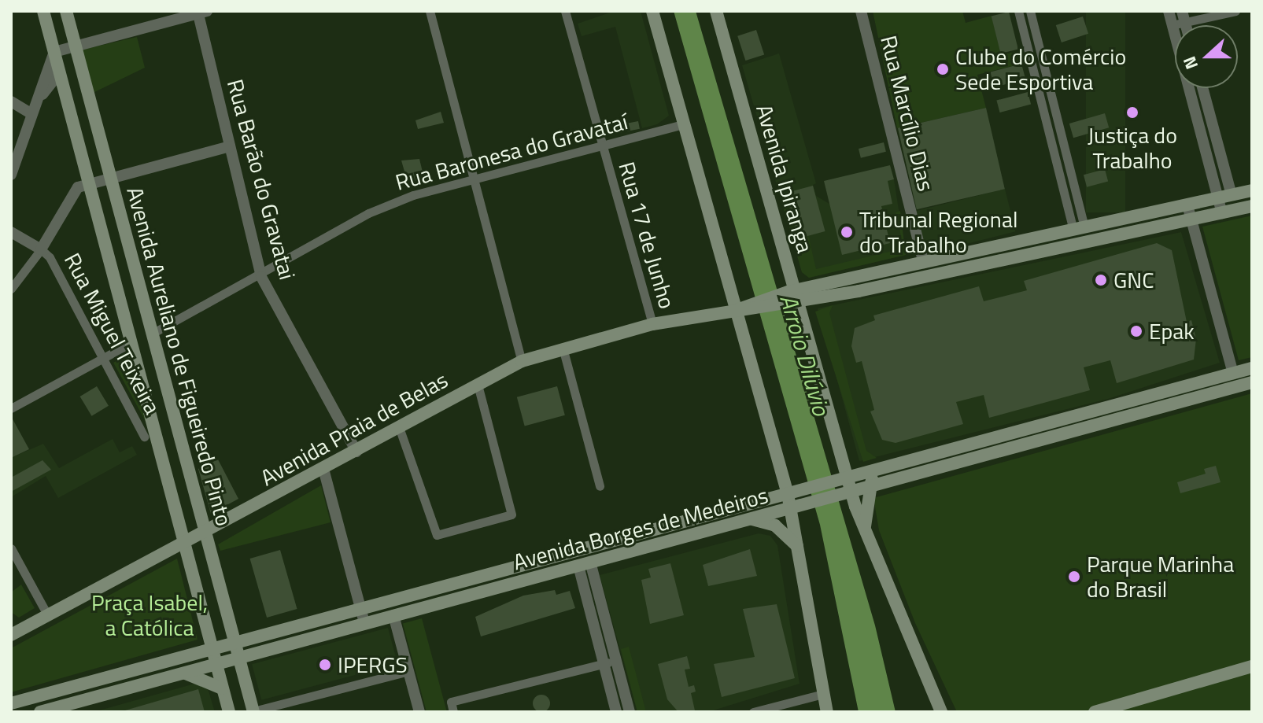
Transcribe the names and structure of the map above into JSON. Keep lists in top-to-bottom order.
{
  "streets": {
    "main road": [
      "Avenida Ipiranga",
      "Avenida Aureliano de Figueiredo Pinto",
      "Avenida Praia de Belas",
      "Avenida Borges de Medeiros"
    ],
    "street": [
      "Rua Marcílio Dias",
      "Rua Baronesa do Gravataí",
      "Rua Barão do Gravatai",
      "Rua 17 de Junho",
      "Rua Miguel Teixeira"
    ]
  },
  "crossings": [
    ["Rua Marcílio Dias", "Avenida Praia de Belas"],
    ["Rua Baronesa do Gravataí", "Rua Barão do Gravatai"],
    ["Rua Baronesa do Gravataí", "Rua 17 de Junho"],
    ["Rua Baronesa do Gravataí", "Avenida Aureliano de Figueiredo Pinto"],
    ["Avenida Ipiranga", "Avenida Praia de Belas"],
    ["Avenida Ipiranga", "Avenida Borges de Medeiros"],
    ["Rua Barão do Gravatai", "Avenida Praia de Belas"],
    ["Rua 17 de Junho", "Avenida Praia de Belas"],
    ["Avenida Aureliano de Figueiredo Pinto", "Avenida Praia de Belas"],
    ["Avenida Aureliano de Figueiredo Pinto", "Avenida Borges de Medeiros"]
  ],
  "water": ["Arroio Dilúvio"],
  "parks": ["Praça Isabel, a Católica"],
  "places": [
    "Clube do Comércio Sede Esportiva",
    "Justiça do Trabalho",
    "Tribunal Regional do Trabalho",
    "GNC",
    "Epak",
    "Parque Marinha do Brasil",
    "IPERGS"
  ],
  "north": "left"
}
